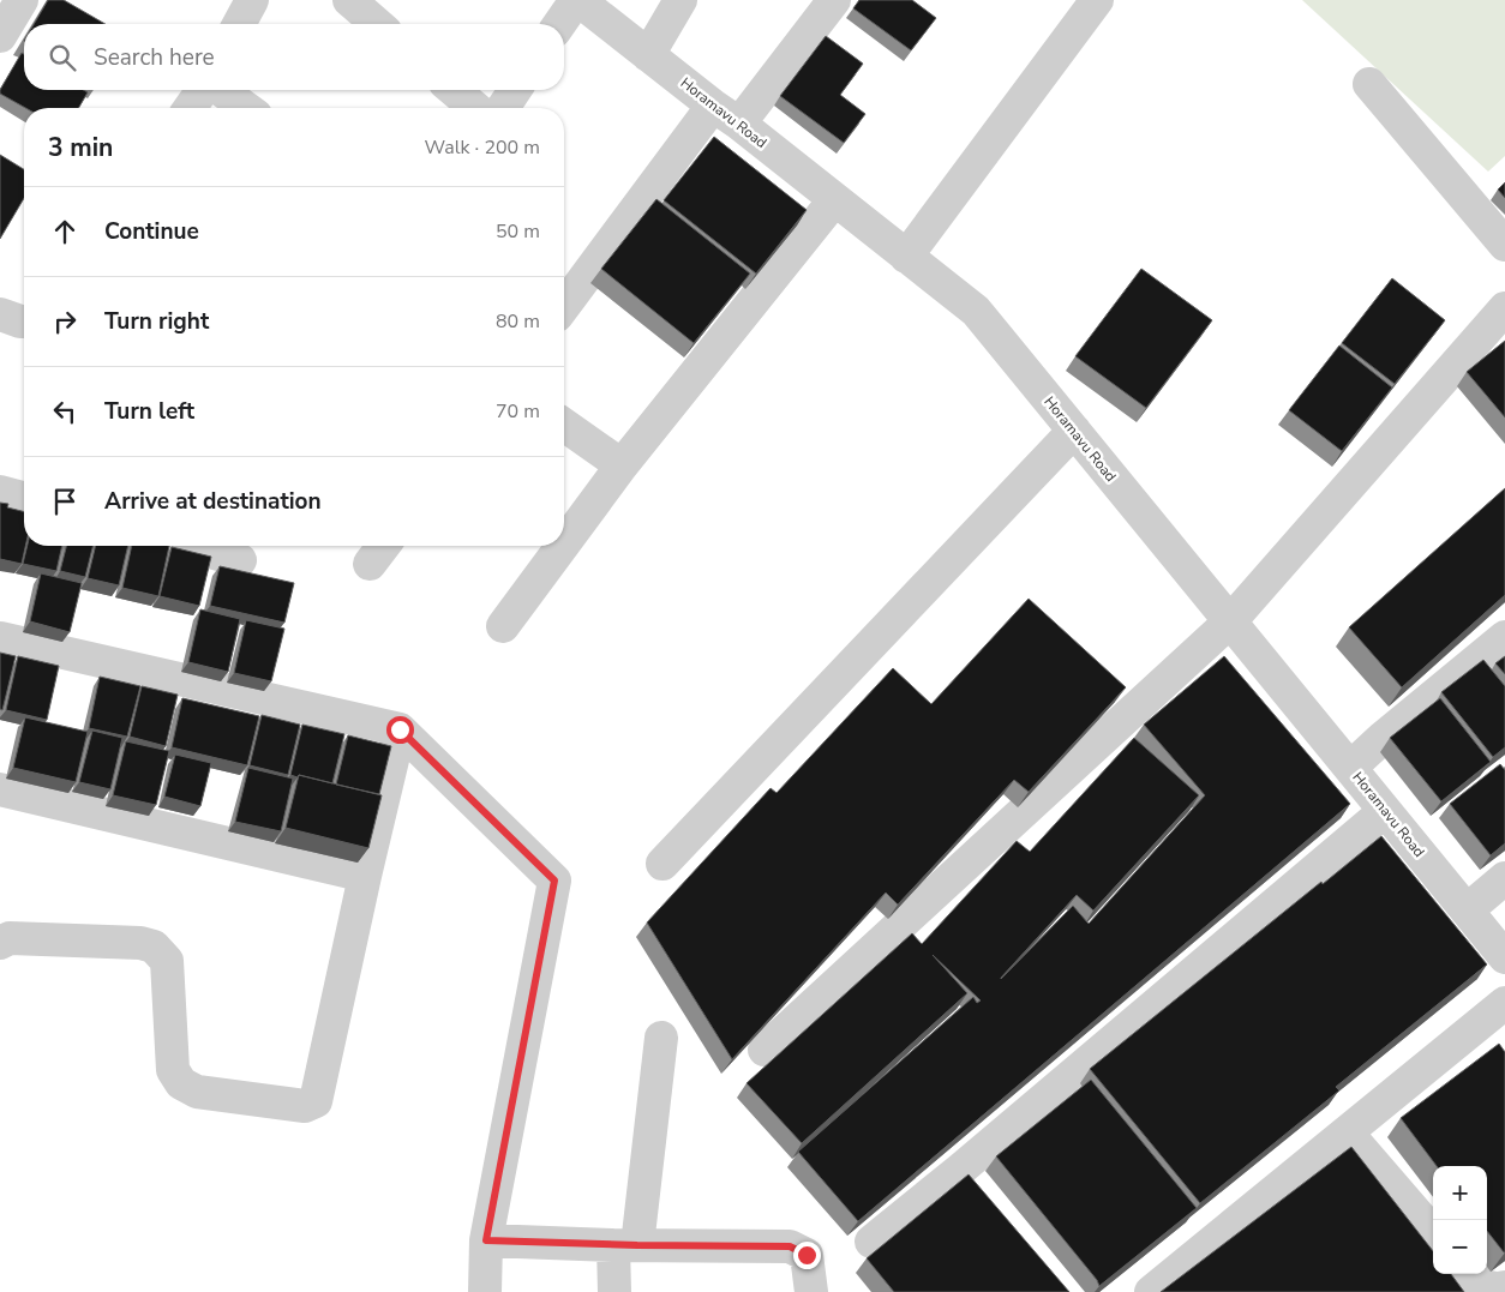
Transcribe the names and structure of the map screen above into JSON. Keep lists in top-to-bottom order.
{
  "streets": {
    "street": ["Horamavu Road"]
  },
  "page": {
    "search": "Search here",
    "heading": ["3 min", "Walk · 200 m"],
    "list": [
      ["Continue", "50 m"],
      ["Turn right", "80 m"],
      ["Turn left", "70 m"],
      "Arrive at destination"
    ],
    "map_buttons": ["+", "−"]
  }
}
